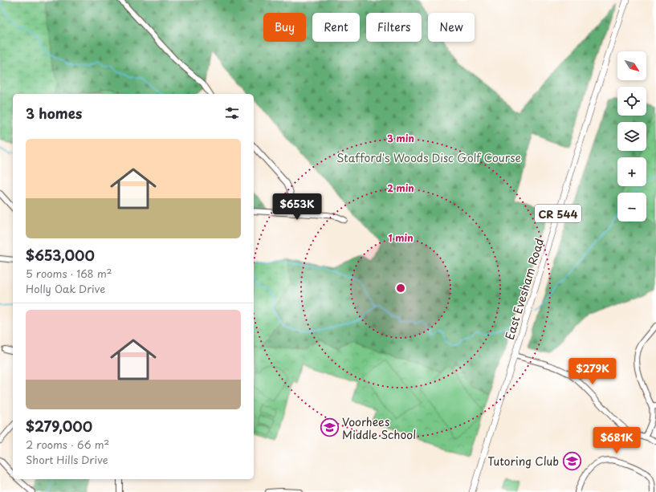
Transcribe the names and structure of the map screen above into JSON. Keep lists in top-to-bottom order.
{
  "streets": {
    "main road": ["CR 544", "East Evesham Road"]
  },
  "parks": ["Stafford's Woods Disc Golf Course"],
  "places": {
    "school or university": ["Voorhees Middle School", "Tutoring Club"]
  },
  "north": "bottom right",
  "page": {
    "chip": [
      "Buy",
      "Rent",
      "Filters",
      "New"
    ],
    "map_buttons": ["+", "−"],
    "heading": "3 homes",
    "list": [
      {
        "name": "$653,000",
        "note": "5 rooms · 168 m² · Holly Oak Drive"
      },
      {
        "name": "$279,000",
        "note": "2 rooms · 66 m² · Short Hills Drive"
      }
    ],
    "price": ["$653K", "$279K", "$681K"]
  },
  "rings": ["3 min", "2 min", "1 min"]
}
